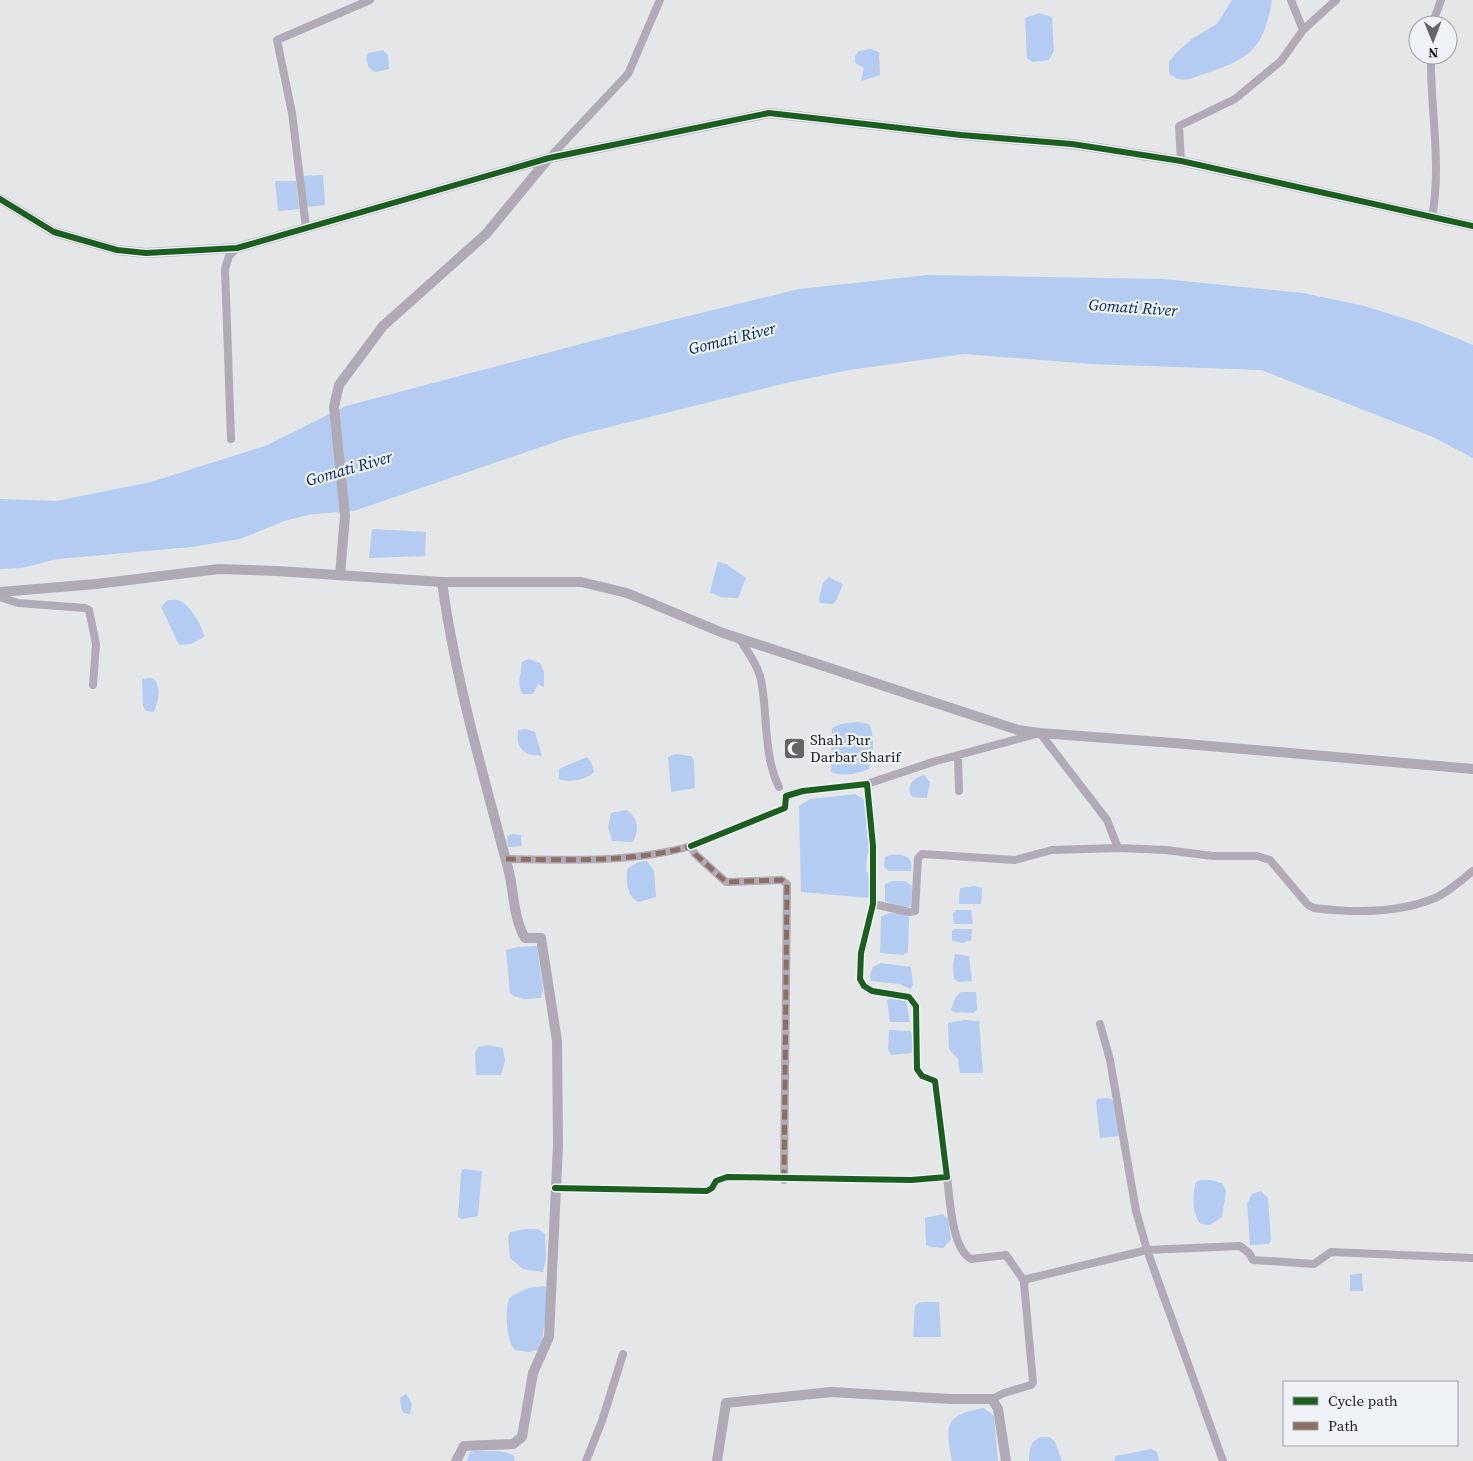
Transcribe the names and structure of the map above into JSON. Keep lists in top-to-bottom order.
{
  "water": ["Gomati River"],
  "places": {
    "mosque": ["Shah Pur Darbar Sharif"]
  },
  "legend": ["Cycle path", "Path"],
  "north": "bottom"
}
